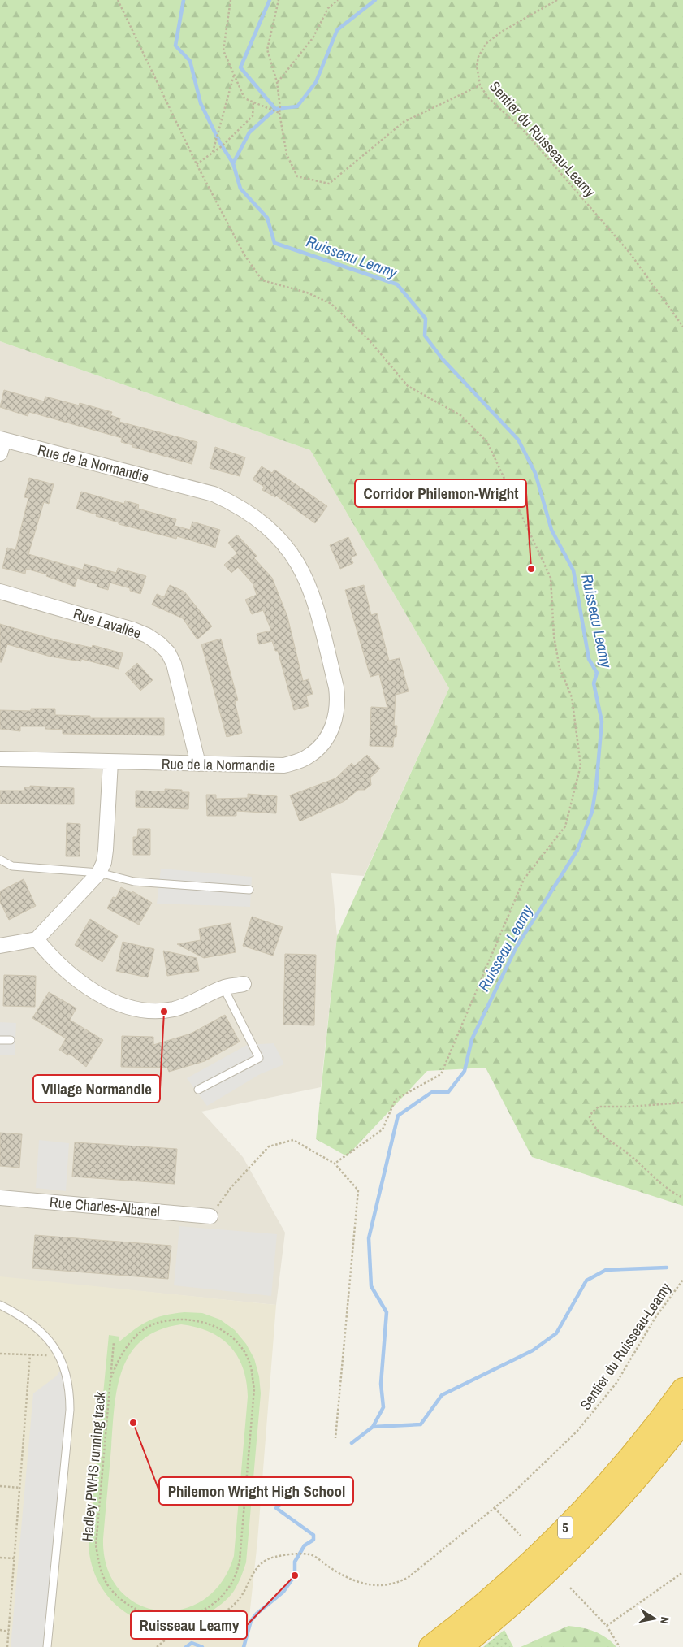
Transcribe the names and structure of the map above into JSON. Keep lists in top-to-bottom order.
{
  "streets": {
    "highway": ["5"],
    "street": ["Rue de la Normandie", "Rue Lavallée", "Rue Charles-Albanel"],
    "path": ["Sentier du Ruisseau-Leamy", "Hadley PWHS running track"]
  },
  "crossings": [
    ["Rue de la Normandie", "Rue Lavallée"]
  ],
  "water": ["Ruisseau Leamy"],
  "places": [
    "Corridor Philemon-Wright",
    "Village Normandie",
    "Philemon Wright High School",
    "Ruisseau Leamy"
  ],
  "north": "right"
}
